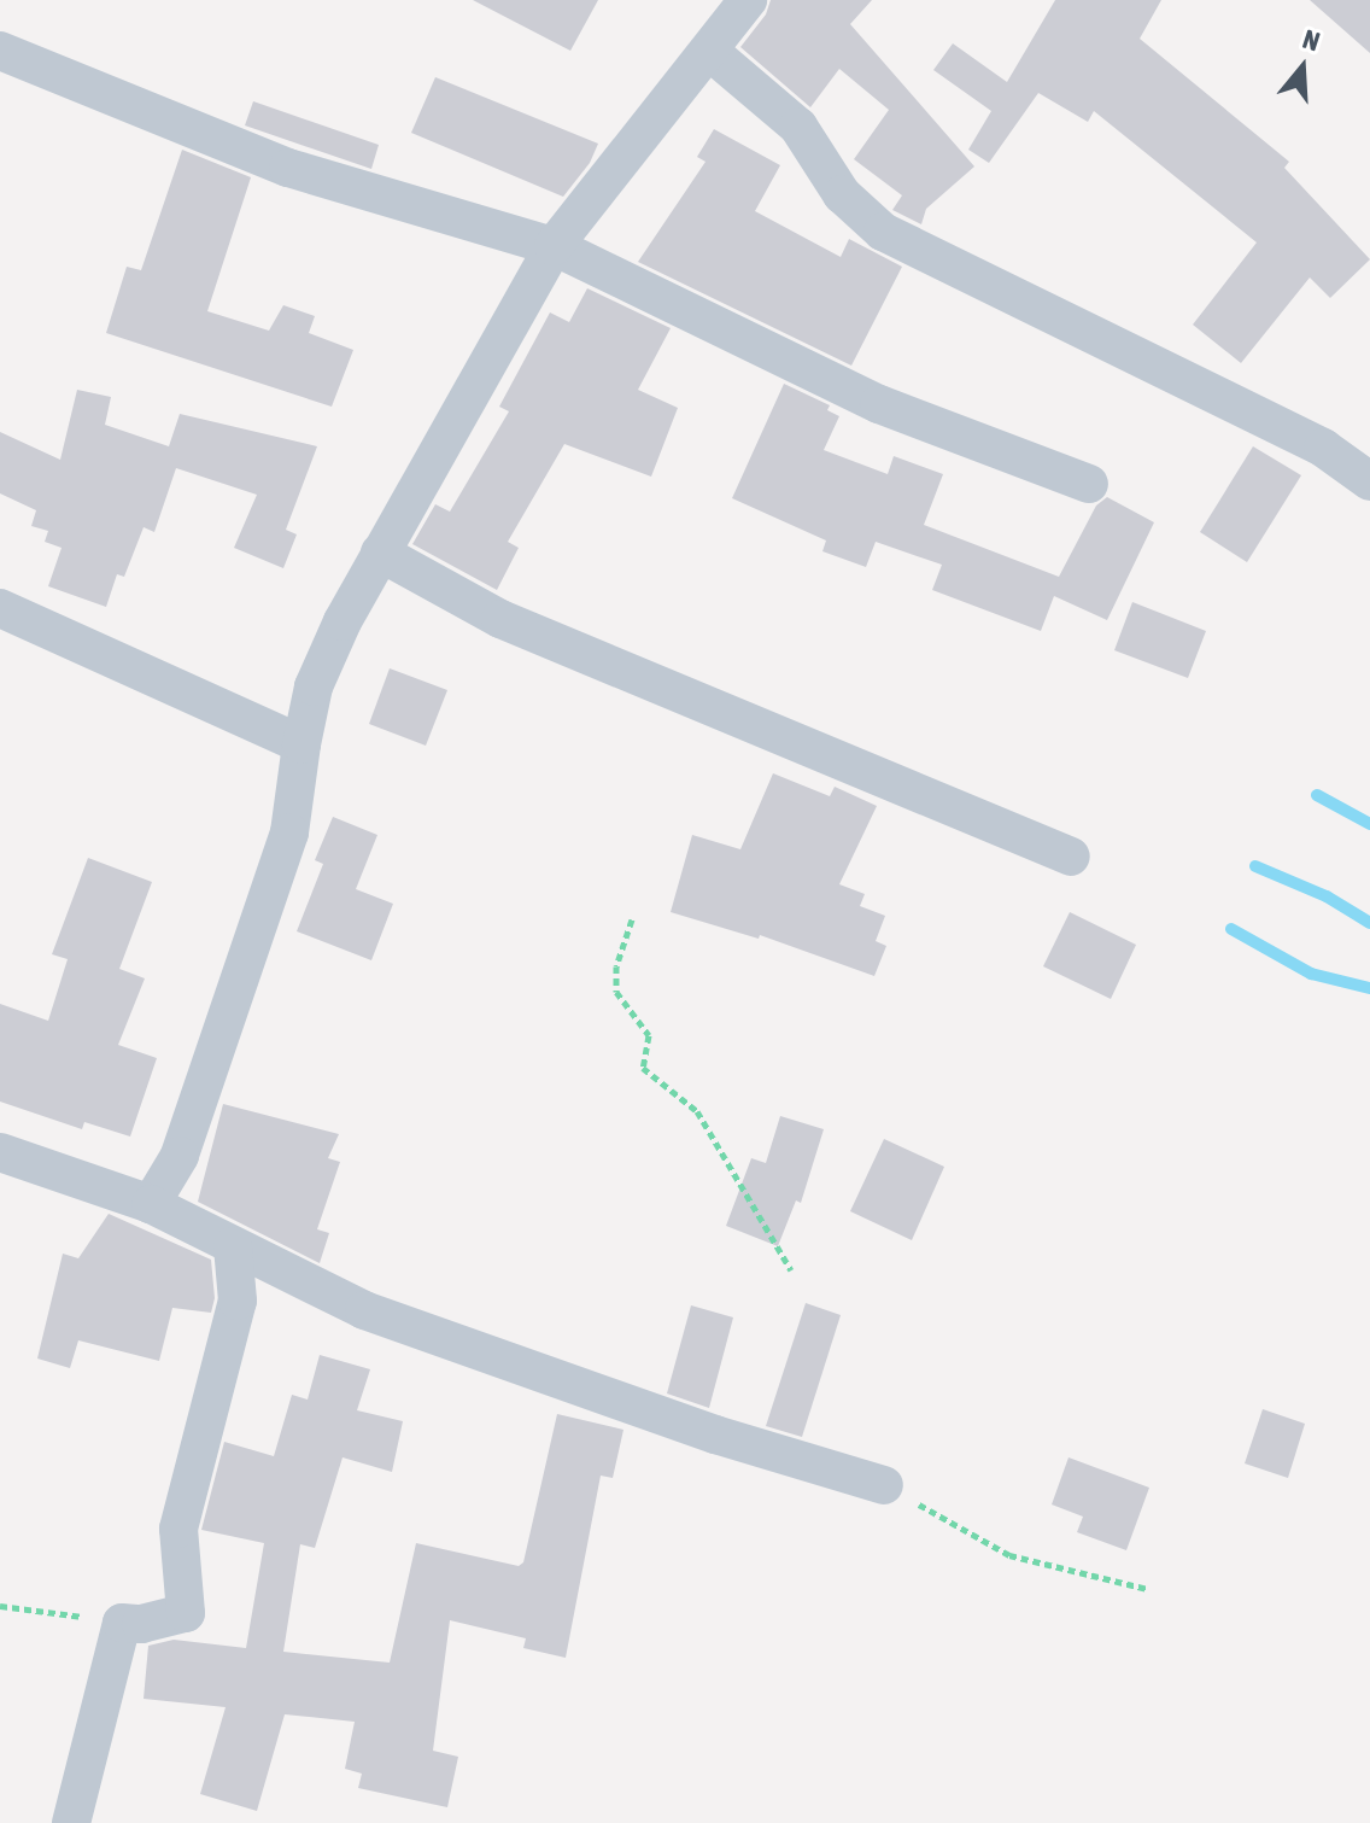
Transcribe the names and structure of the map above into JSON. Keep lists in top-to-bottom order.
{
  "north": "top"
}
